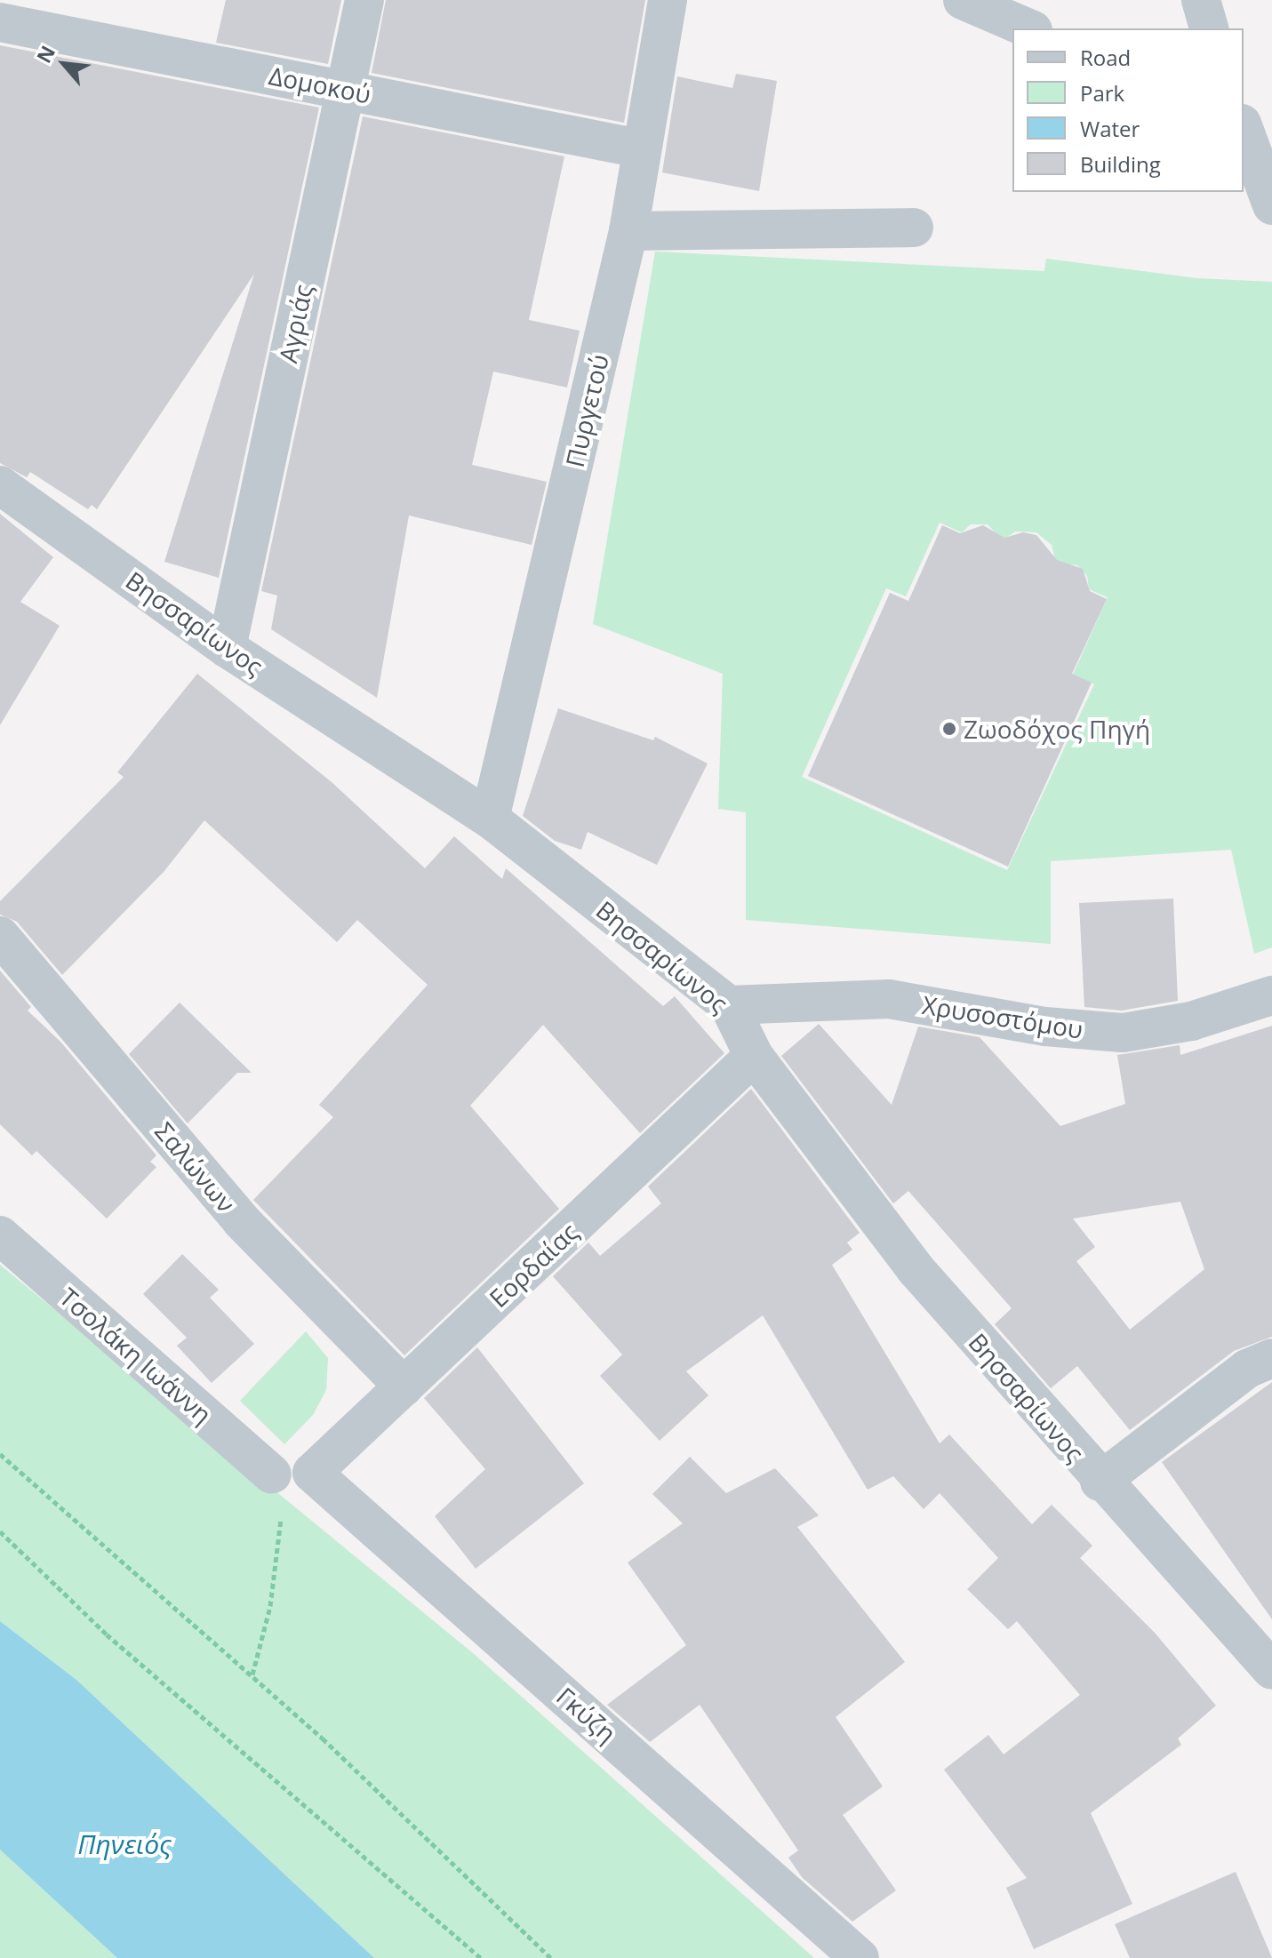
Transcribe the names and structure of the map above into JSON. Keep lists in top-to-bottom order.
{
  "streets": {
    "street": [
      "Δομοκού",
      "Αγριάς",
      "Πυργετού",
      "Βησσαρίωνος",
      "Χρυσοστόμου",
      "Σαλώνων",
      "Εορδαίας",
      "Τσολάκη Ιωάννη",
      "Γκύζη"
    ]
  },
  "crossings": [
    ["Δομοκού", "Αγριάς"],
    ["Δομοκού", "Πυργετού"],
    ["Αγριάς", "Βησσαρίωνος"],
    ["Πυργετού", "Βησσαρίωνος"],
    ["Βησσαρίωνος", "Χρυσοστόμου"],
    ["Βησσαρίωνος", "Εορδαίας"],
    ["Σαλώνων", "Εορδαίας"],
    ["Εορδαίας", "Γκύζη"]
  ],
  "water": ["Πηνειός"],
  "places": ["Ζωοδόχος Πηγή"],
  "legend": [
    "Road",
    "Park",
    "Water",
    "Building"
  ],
  "north": "top left"
}
